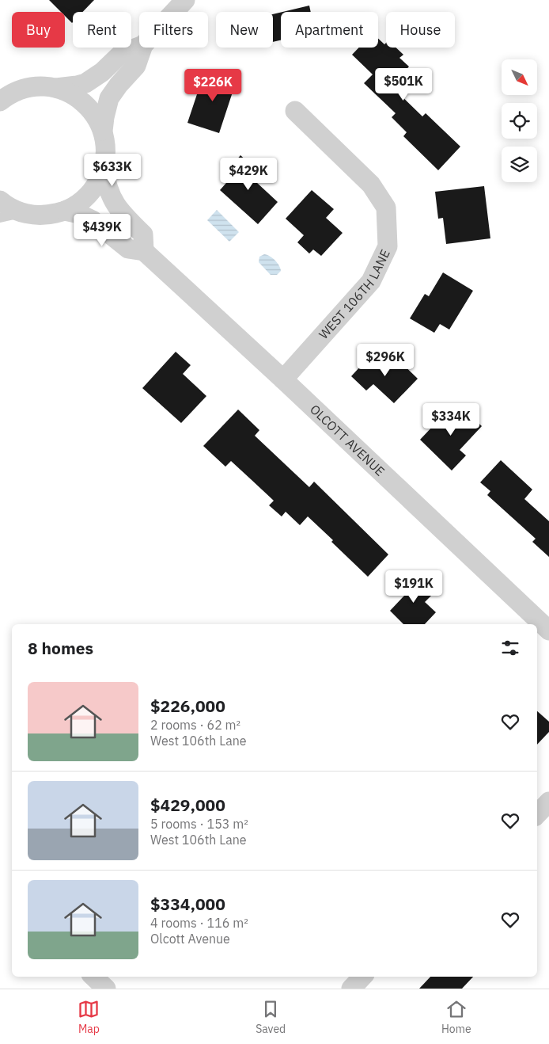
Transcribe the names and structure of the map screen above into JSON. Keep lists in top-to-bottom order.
{
  "streets": {
    "street": ["WEST 106TH LANE", "OLCOTT AVENUE"]
  },
  "crossings": [
    ["WEST 106TH LANE", "OLCOTT AVENUE"]
  ],
  "north": "bottom right",
  "page": {
    "chip": [
      "Buy",
      "Rent",
      "Filters",
      "New",
      "Apartment",
      "House"
    ],
    "price": [
      "$501K",
      "$226K",
      "$633K",
      "$429K",
      "$439K",
      "$296K",
      "$334K",
      "$191K"
    ],
    "heading": "8 homes",
    "list": [
      {
        "name": "$226,000",
        "note": "2 rooms · 62 m² · West 106th Lane"
      },
      {
        "name": "$429,000",
        "note": "5 rooms · 153 m² · West 106th Lane"
      },
      {
        "name": "$334,000",
        "note": "4 rooms · 116 m² · Olcott Avenue"
      }
    ],
    "tabs": ["Map", "Saved", "Home"]
  }
}
